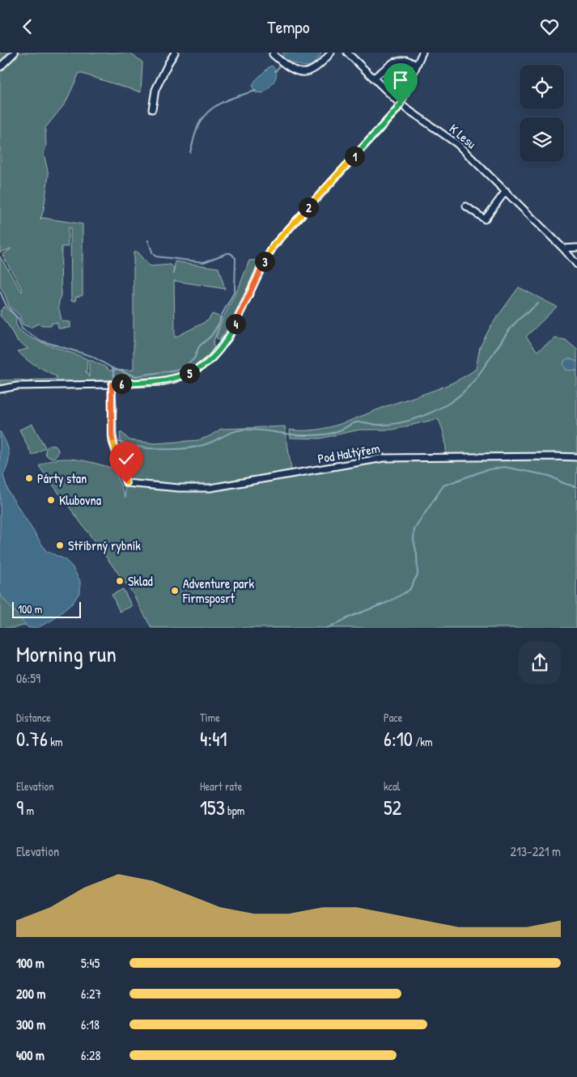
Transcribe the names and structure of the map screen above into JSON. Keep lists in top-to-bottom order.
{
  "streets": {
    "street": ["K Lesu", "Pod Haltýřem"]
  },
  "places": [
    "Párty stan",
    "Klubovna",
    "Stříbrný rybník",
    "Sklad",
    "Adventure park Firmsposrt"
  ],
  "scale_bar": "100 m",
  "page": {
    "header": "Tempo",
    "pins": [
      "1",
      "2",
      "3",
      "4",
      "5",
      "6"
    ],
    "scale": "100 m",
    "heading": ["Morning run", "06:59"],
    "stats": [
      ["Distance", "0.76 km"],
      ["Time", "4:41"],
      ["Pace", "6:10 /km"],
      ["Elevation", "9 m"],
      ["Heart rate", "153 bpm"],
      ["kcal", "52"]
    ],
    "chart": ["Elevation", "213–221 m"],
    "list": [
      {
        "name": "100 m",
        "note": "5:45"
      },
      {
        "name": "200 m",
        "note": "6:27"
      },
      {
        "name": "300 m",
        "note": "6:18"
      },
      {
        "name": "400 m",
        "note": "6:28"
      }
    ]
  }
}
